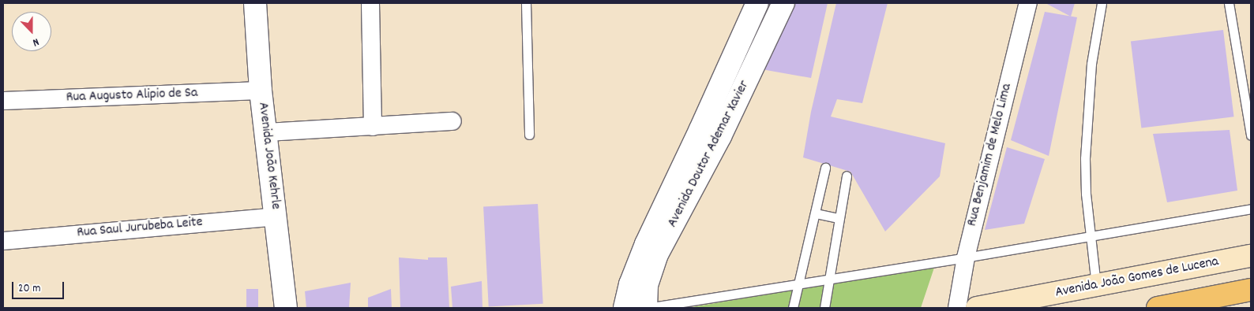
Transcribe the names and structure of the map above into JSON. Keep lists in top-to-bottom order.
{
  "streets": {
    "main road": ["Avenida João Gomes de Lucena"],
    "street": [
      "Rua Augusto Alipio de Sa",
      "Avenida Doutor Ademar Xavier",
      "Rua Benjamim de Melo Lima",
      "Avenida João Kehrle",
      "Rua Saul Jurubeba Leite"
    ]
  },
  "crossings": [
    ["Rua Augusto Alipio de Sa", "Avenida João Kehrle"],
    ["Avenida João Kehrle", "Rua Saul Jurubeba Leite"]
  ],
  "scale_bar": "20 m",
  "north": "bottom"
}
